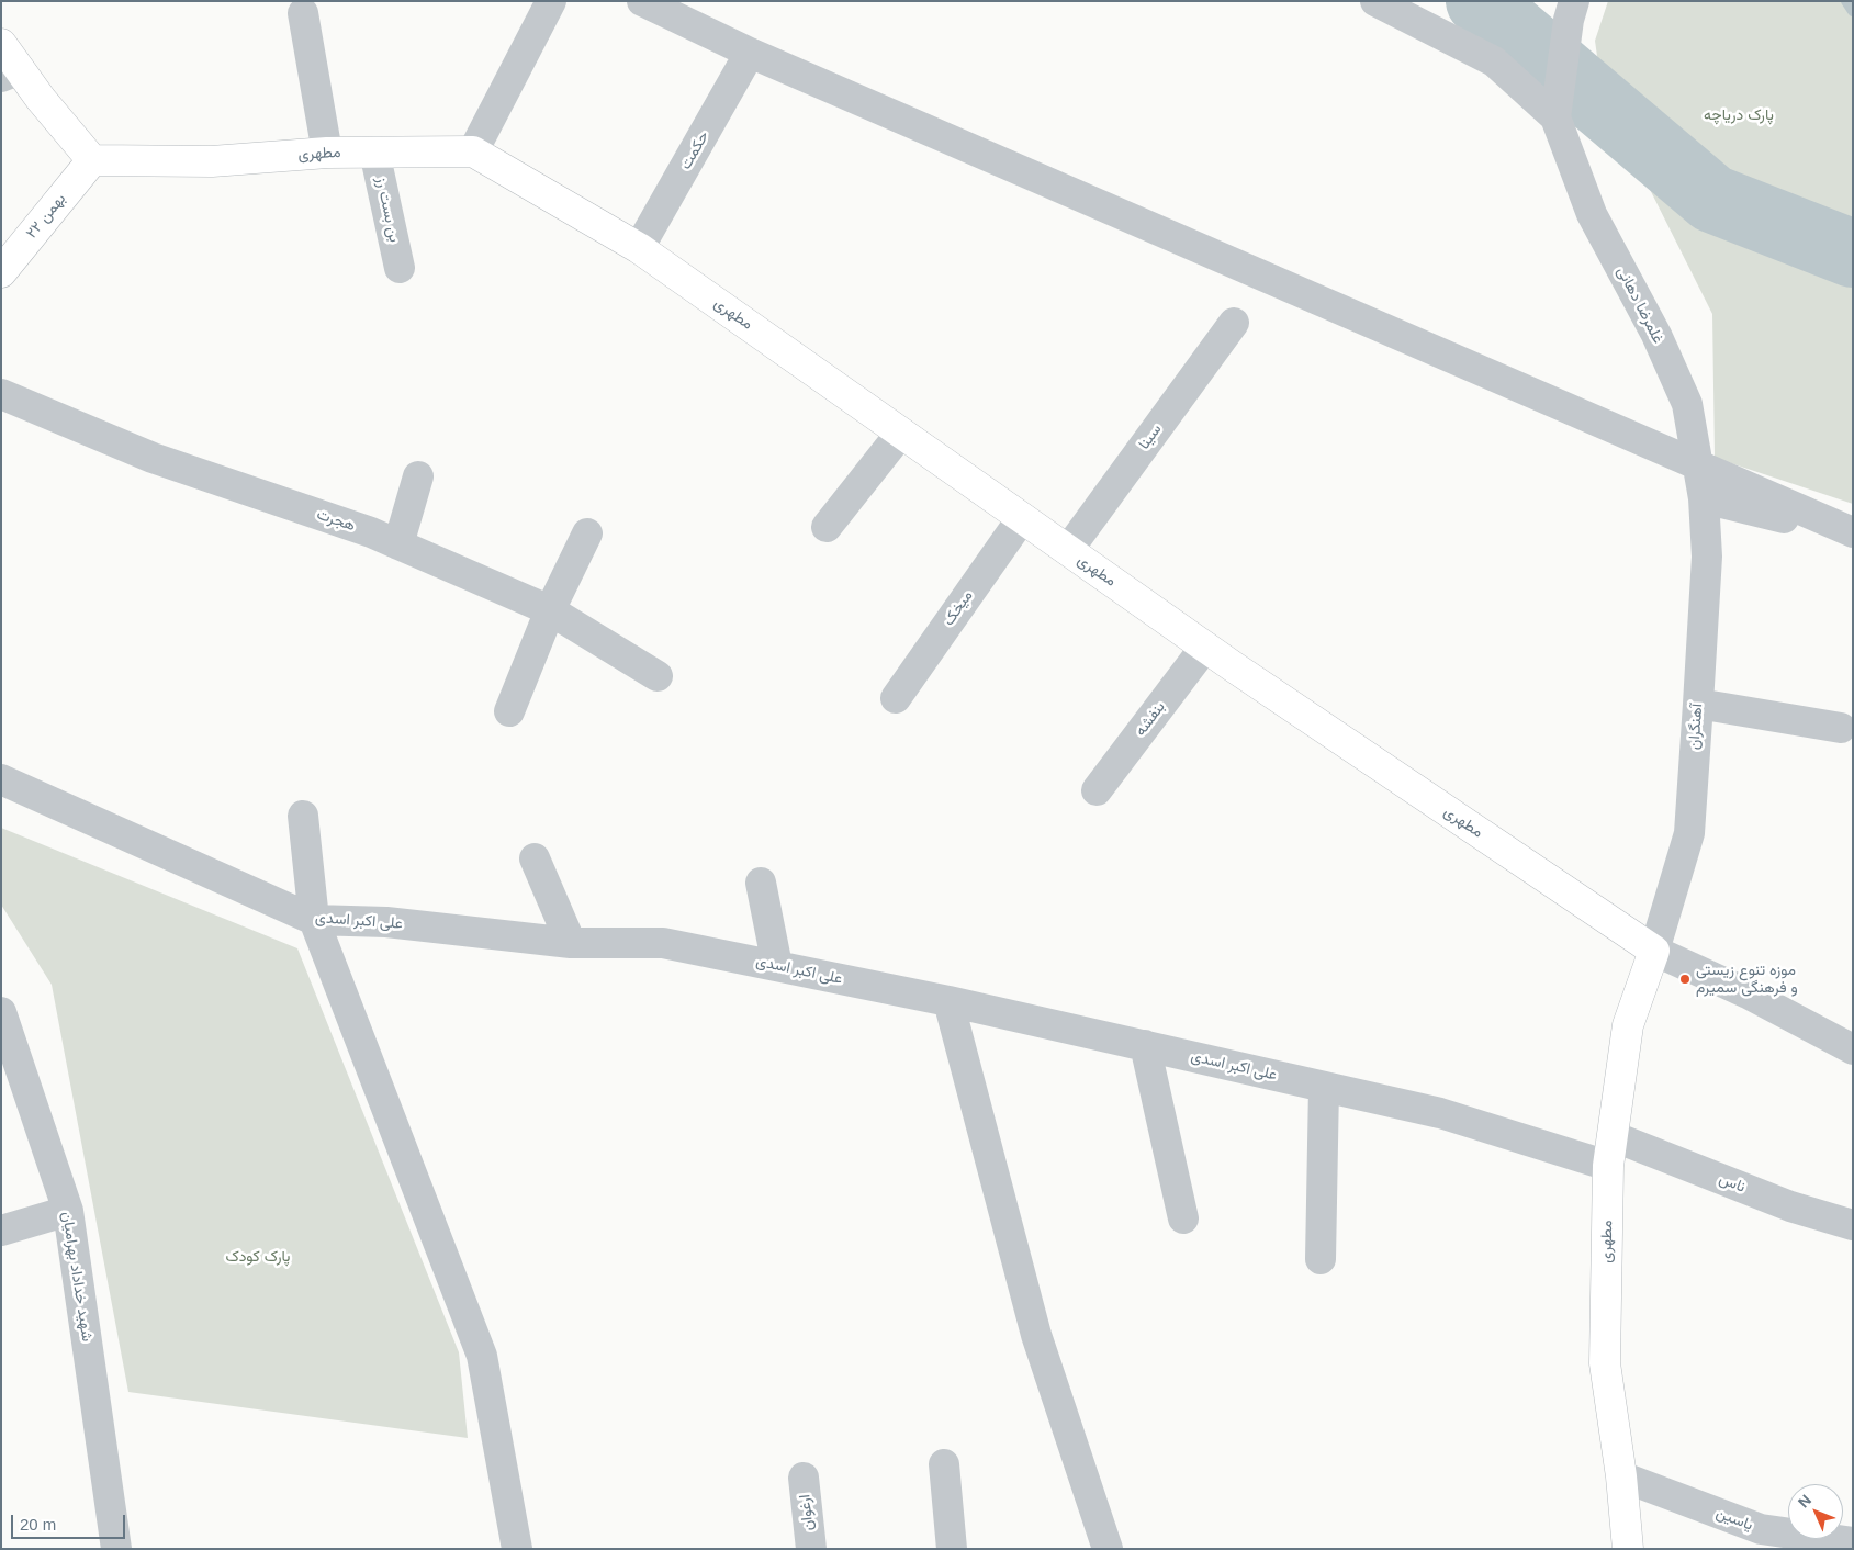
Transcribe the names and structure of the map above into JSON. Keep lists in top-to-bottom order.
{
  "streets": {
    "main road": ["مطهری", "۲۲ بهمن"],
    "street": [
      "حکمت",
      "بن بست رز",
      "غلمرضا دهانی",
      "سینا",
      "هجرت",
      "میخک",
      "بنفشه",
      "آهنگران",
      "علی اکبر اسدی",
      "ناس",
      "شهید خداداد بهرامیان",
      "ارغوان",
      "یاسین"
    ]
  },
  "crossings": [
    ["حکمت", "مطهری"],
    ["مطهری", "بن بست رز"],
    ["مطهری", "۲۲ بهمن"],
    ["مطهری", "سینا"],
    ["مطهری", "میخک"],
    ["مطهری", "بنفشه"],
    ["مطهری", "آهنگران"],
    ["مطهری", "علی اکبر اسدی"],
    ["مطهری", "ناس"],
    ["مطهری", "یاسین"],
    ["غلمرضا دهانی", "آهنگران"]
  ],
  "parks": ["پارک دریاچه", "پارک کودک"],
  "places": ["موزه تنوع زیستی و فرهنگی سمیرم"],
  "scale_bar": "20 m",
  "north": "top left"
}
